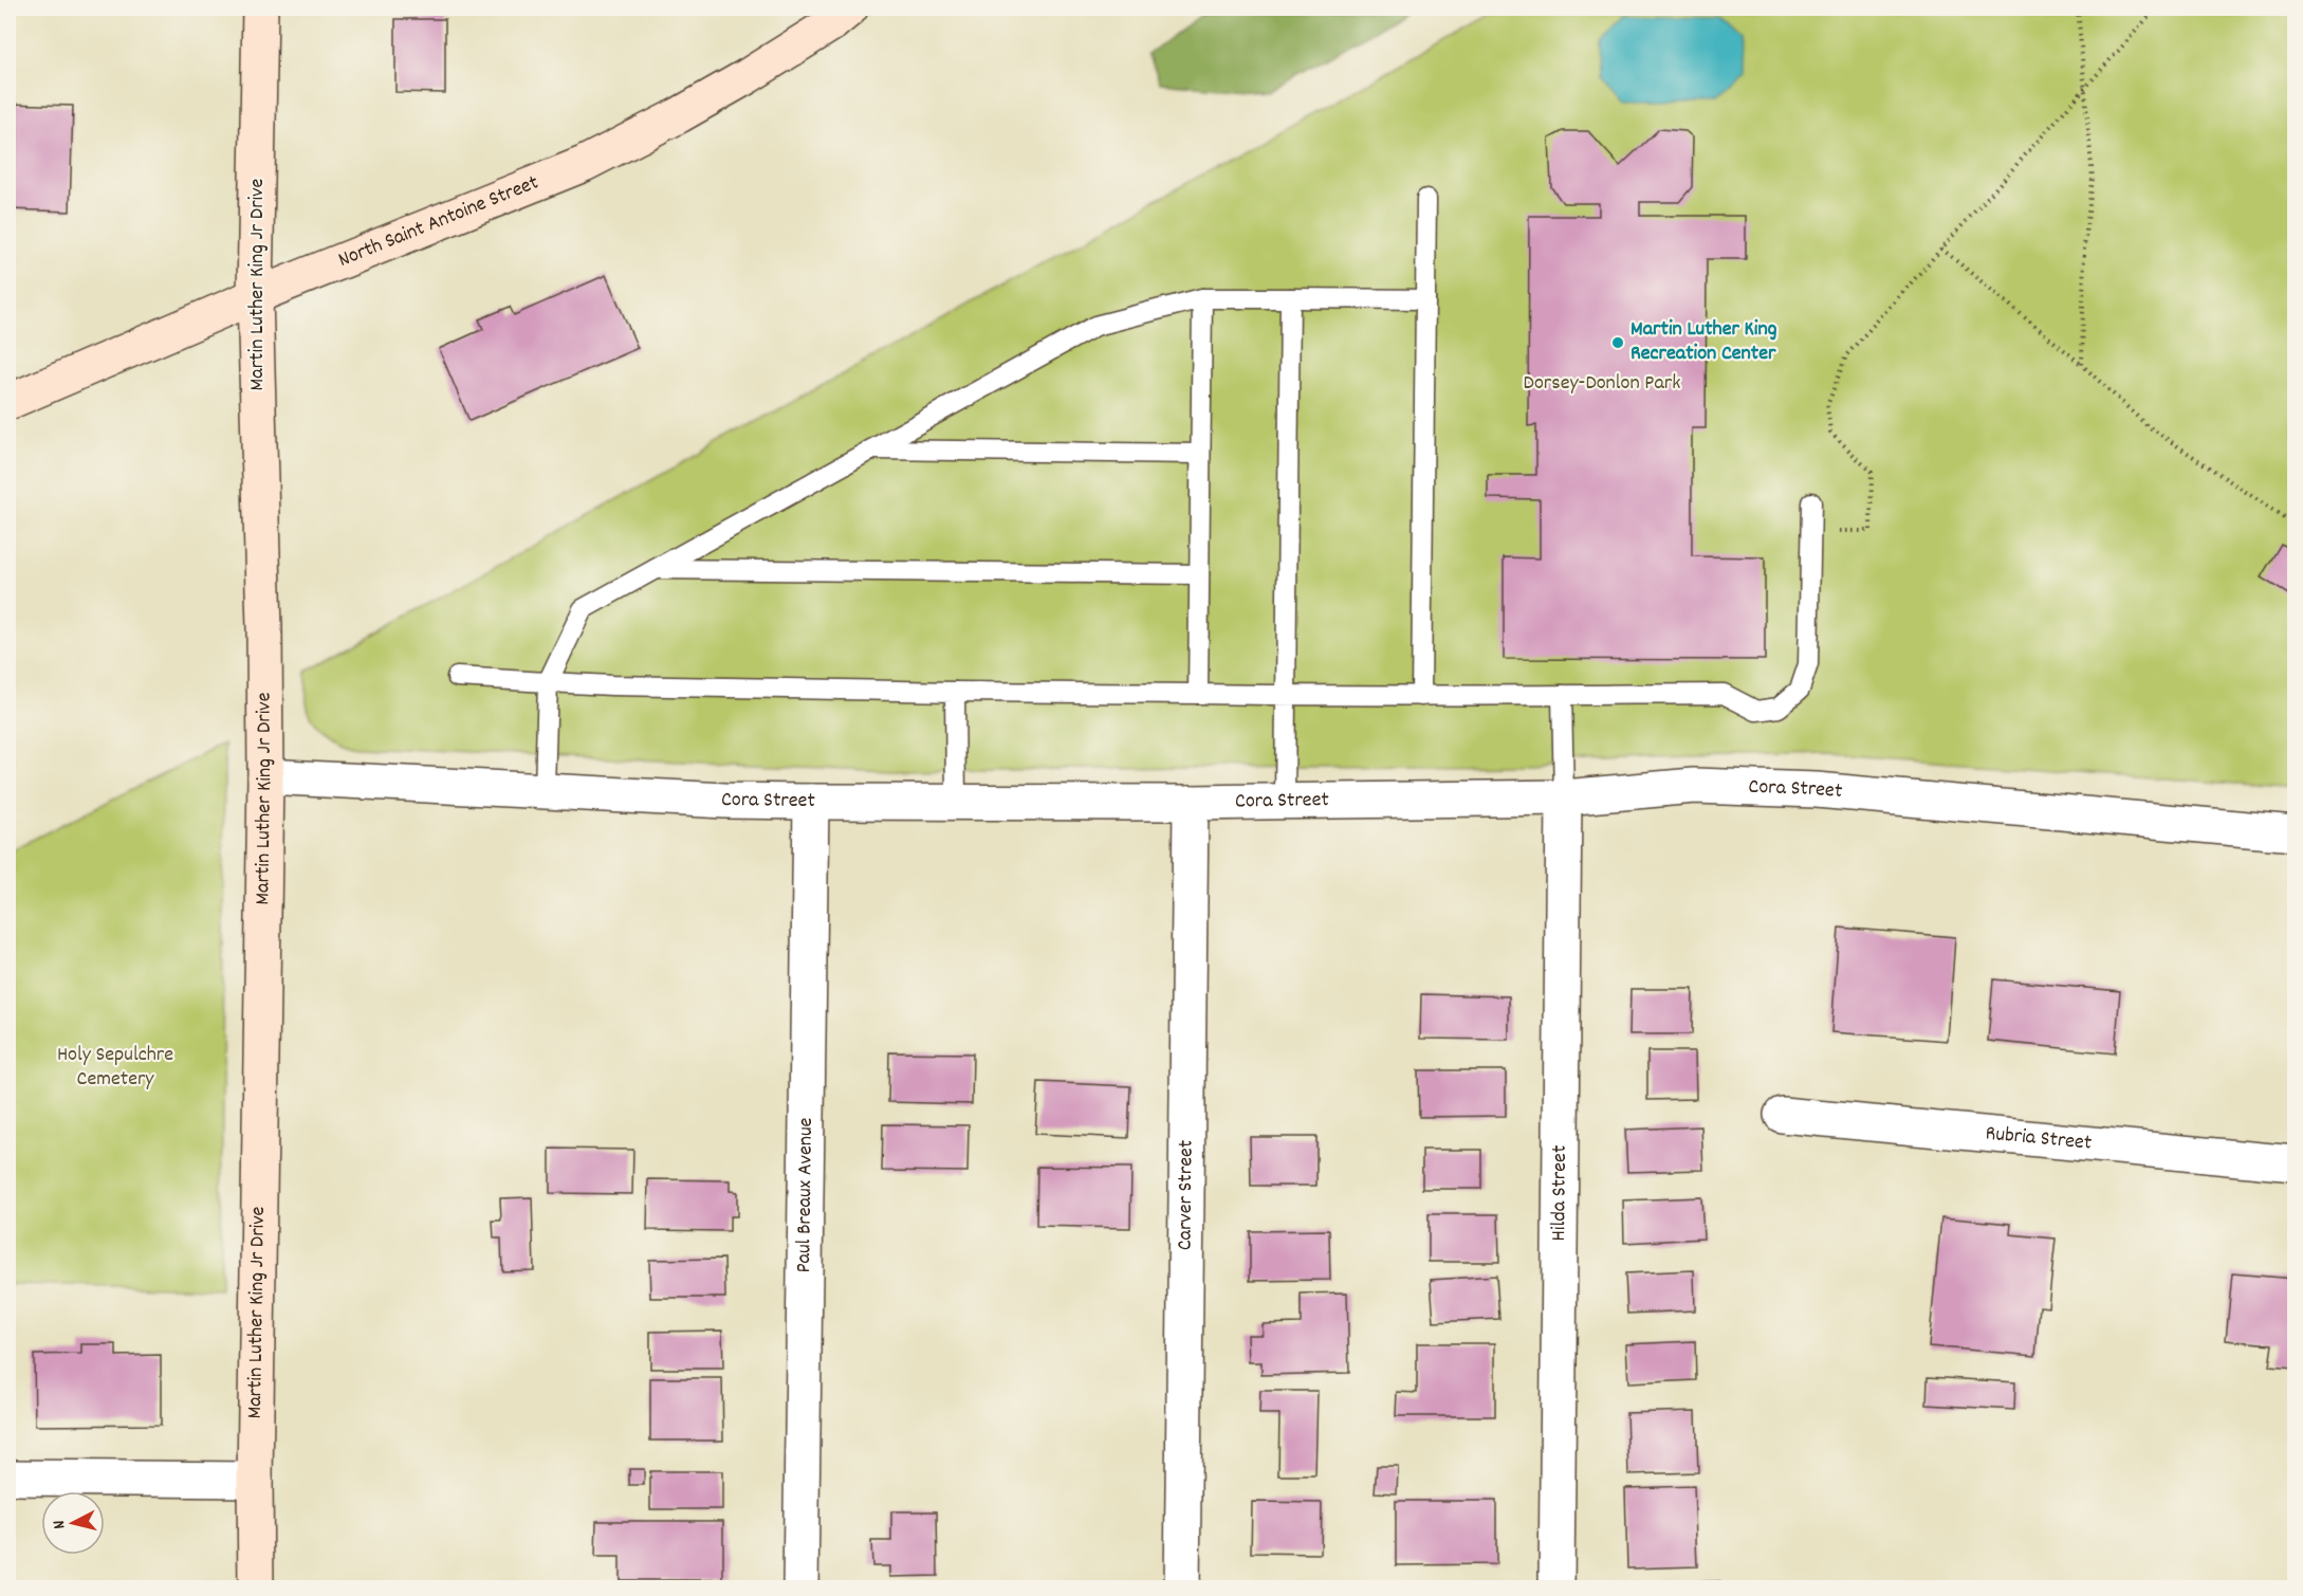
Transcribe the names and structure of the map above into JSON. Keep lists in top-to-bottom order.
{
  "streets": {
    "street": [
      "North Saint Antoine Street",
      "Martin Luther King Jr Drive",
      "Cora Street",
      "Rubria Street",
      "Hilda Street",
      "Paul Breaux Avenue",
      "Carver Street"
    ]
  },
  "crossings": [
    ["North Saint Antoine Street", "Martin Luther King Jr Drive"],
    ["Martin Luther King Jr Drive", "Cora Street"],
    ["Cora Street", "Hilda Street"],
    ["Cora Street", "Paul Breaux Avenue"],
    ["Cora Street", "Carver Street"]
  ],
  "parks": ["Dorsey-Donlon Park", "Holy Sepulchre Cemetery"],
  "places": ["Martin Luther King Recreation Center"],
  "north": "left"
}
